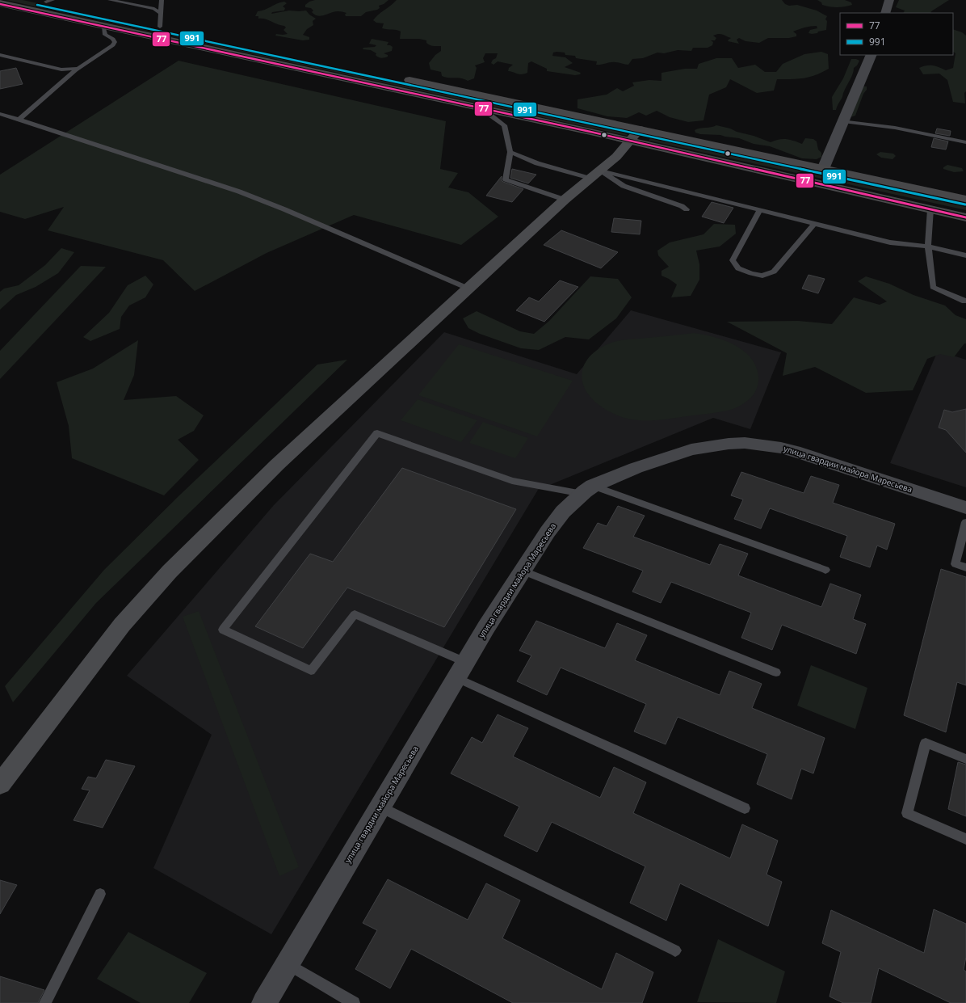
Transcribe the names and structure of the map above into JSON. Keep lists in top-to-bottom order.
{
  "streets": {
    "street": ["улица гвардии майора Маресьева"]
  },
  "lines": ["transit line 77", "transit line 991"],
  "legend": ["77", "991"]
}
